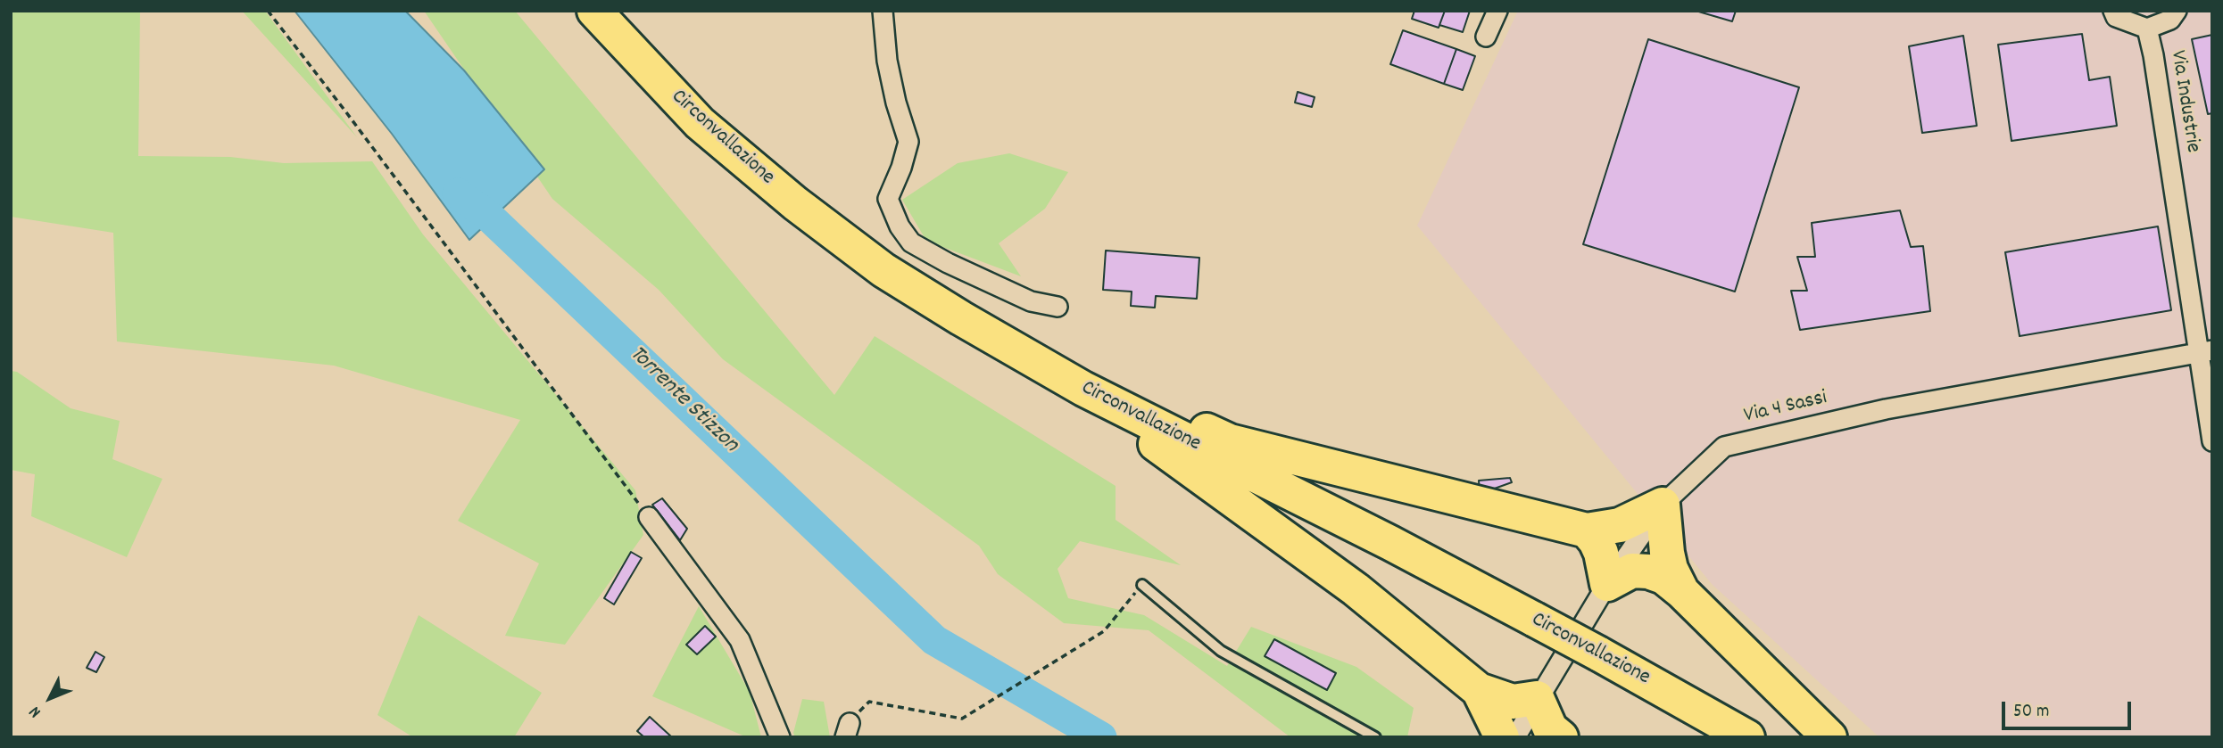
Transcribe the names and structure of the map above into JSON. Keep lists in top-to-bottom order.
{
  "streets": {
    "highway": ["Circonvallazione"],
    "street": ["Via Industrie", "Via 4 Sassi"]
  },
  "crossings": [
    ["Via Industrie", "Via 4 Sassi"]
  ],
  "water": ["Torrente Stizzon"],
  "scale_bar": "50 m",
  "north": "bottom left"
}
